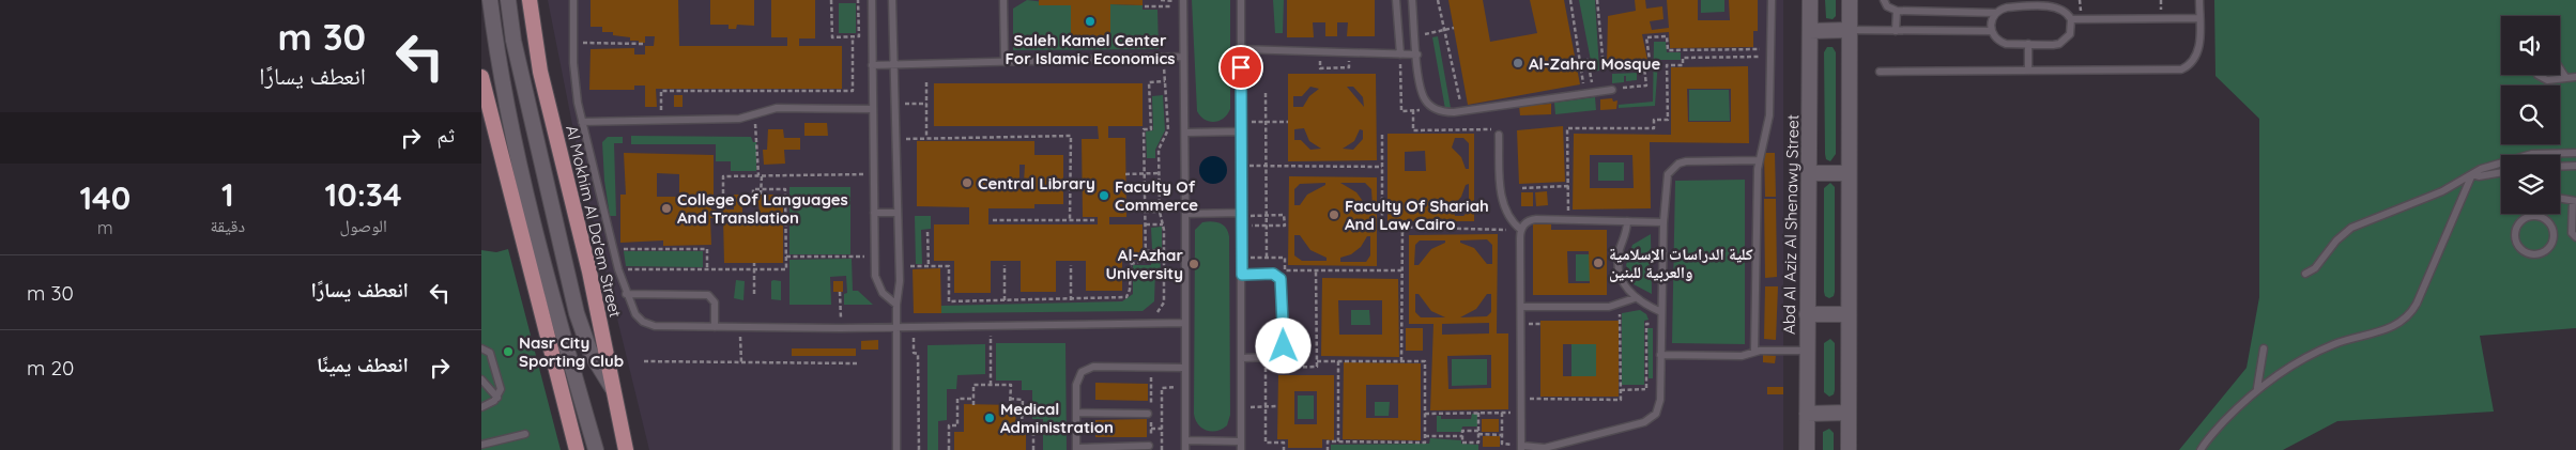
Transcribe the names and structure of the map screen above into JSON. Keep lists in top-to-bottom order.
{
  "streets": {
    "main road": ["Al Mokhim Al Da'em Street"],
    "street": ["Abd Al Aziz Al Shenawy Street"]
  },
  "places": [
    "Saleh Kamel Center For Islamic Economics",
    "Al-Zahra Mosque",
    "Central Library",
    "Faculty Of Commerce",
    "College Of Languages And Translation",
    "Faculty Of Shariah And Law Cairo",
    "كلية الدراسات الإسلامية والعربية للبنين",
    "Al-Azhar University",
    "Nasr City Sporting Club",
    "Medical Administration"
  ],
  "page": {
    "turn": ["30 m", "انعطف يسارًا"],
    "then": "ثم",
    "eta": [
      "10:34",
      "الوصول",
      "1",
      "دقيقة",
      "140",
      "m"
    ],
    "list": [
      {
        "name": "انعطف يسارًا",
        "value": "30 m"
      },
      {
        "name": "انعطف يمينًا",
        "value": "20 m"
      }
    ]
  }
}
